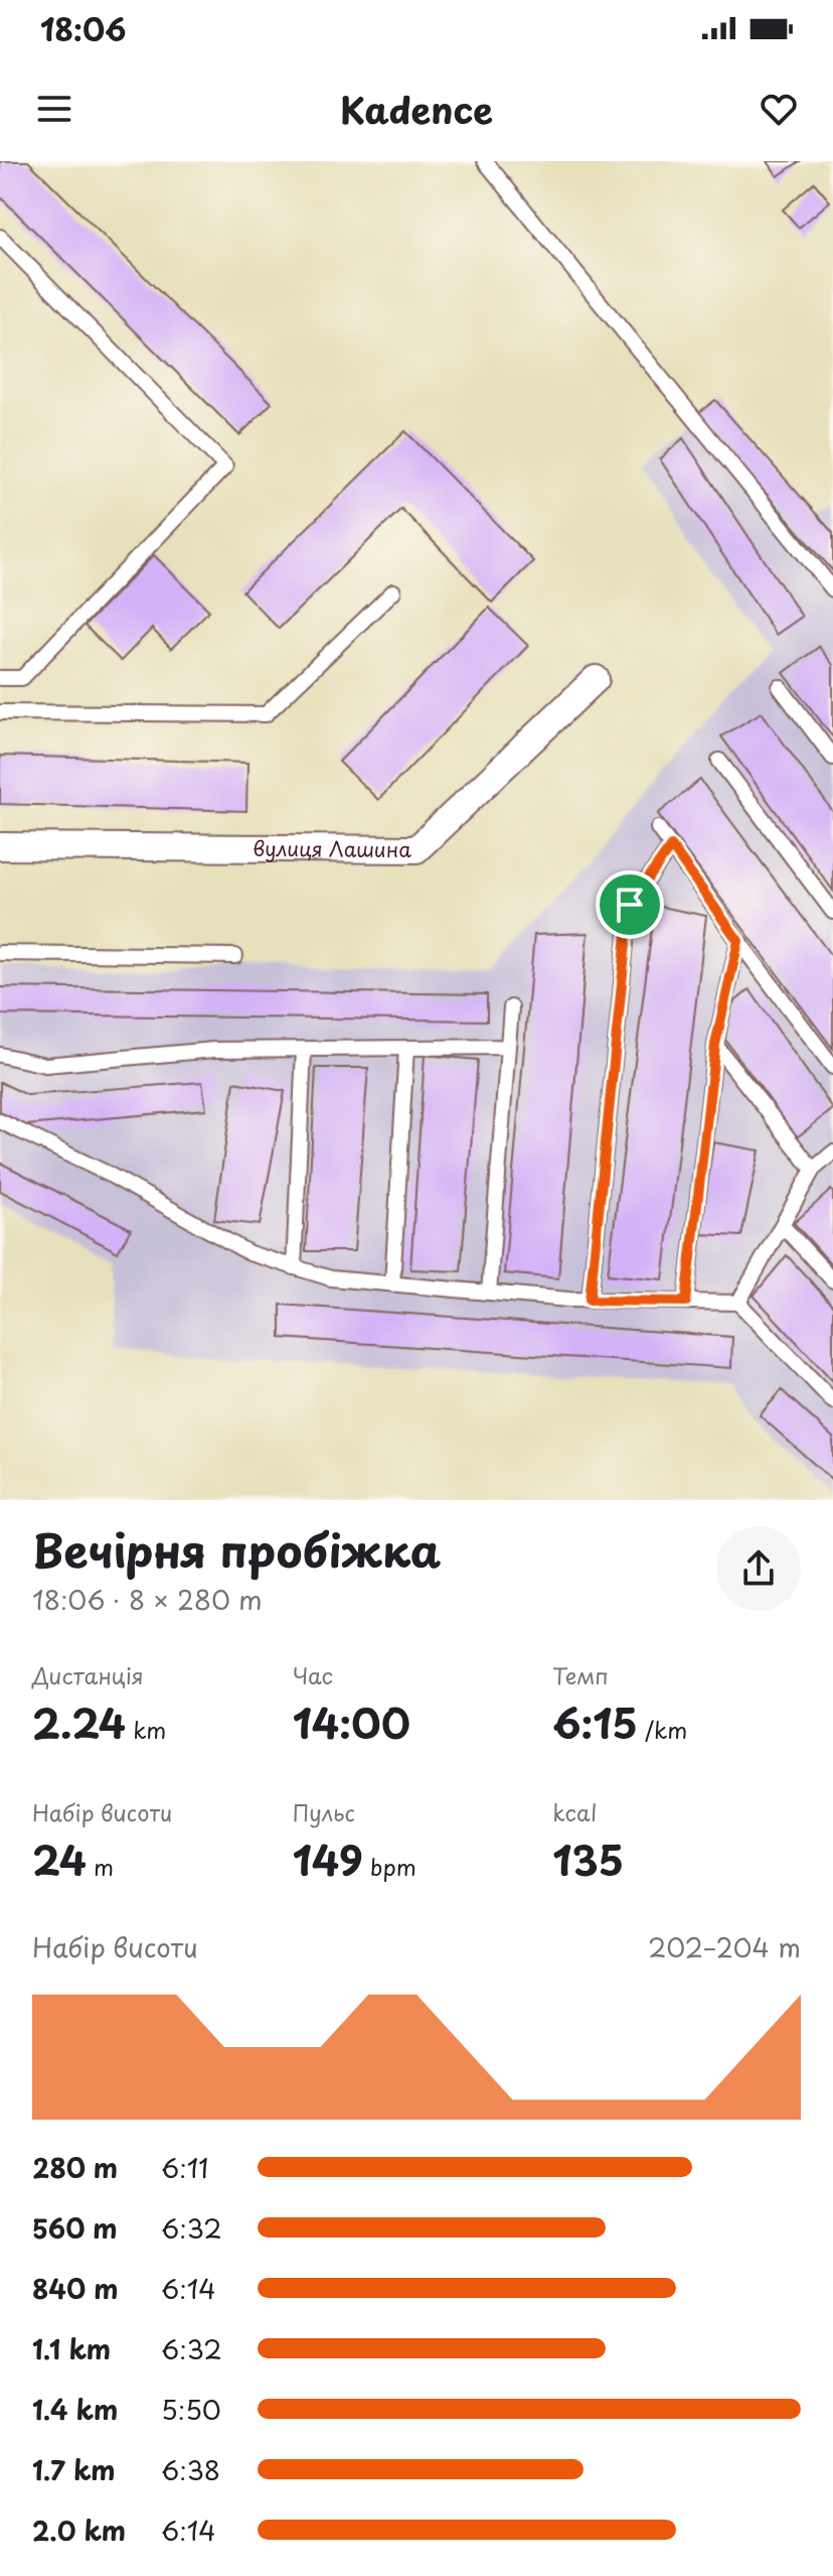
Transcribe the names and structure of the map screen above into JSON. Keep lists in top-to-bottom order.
{
  "streets": {
    "street": ["вулиця Лашина"]
  },
  "page": {
    "status": "18:06",
    "header": "Kadence",
    "heading": ["Вечірня пробіжка", "18:06 · 8 × 280 m"],
    "stats": [
      ["Дистанція", "2.24 km"],
      ["Час", "14:00"],
      ["Темп", "6:15 /km"],
      ["Набір висоти", "24 m"],
      ["Пульс", "149 bpm"],
      ["kcal", "135"]
    ],
    "chart": ["Набір висоти", "202–204 m"],
    "list": [
      {
        "name": "280 m",
        "note": "6:11"
      },
      {
        "name": "560 m",
        "note": "6:32"
      },
      {
        "name": "840 m",
        "note": "6:14"
      },
      {
        "name": "1.1 km",
        "note": "6:32"
      },
      {
        "name": "1.4 km",
        "note": "5:50"
      },
      {
        "name": "1.7 km",
        "note": "6:38"
      },
      {
        "name": "2.0 km",
        "note": "6:14"
      }
    ]
  }
}
